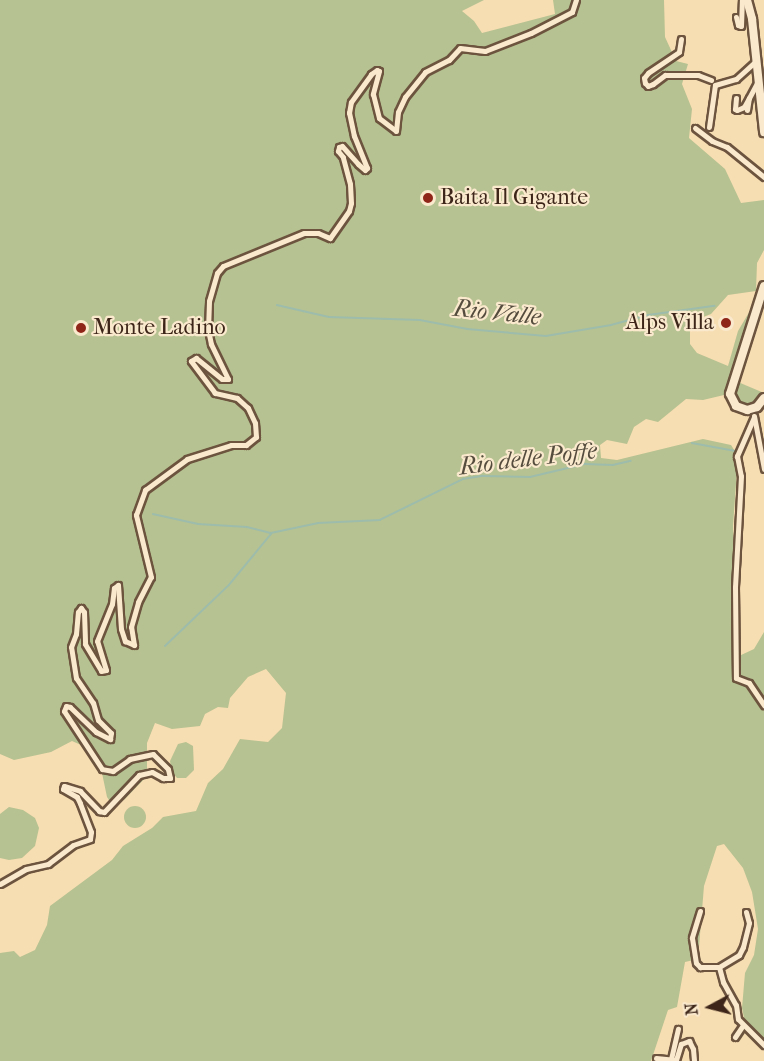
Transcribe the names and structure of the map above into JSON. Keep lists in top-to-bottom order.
{
  "water": ["Rio Valle", "Rio delle Poffe"],
  "places": ["Baita Il Gigante", "Alps Villa", "Monte Ladino"],
  "north": "left"
}
